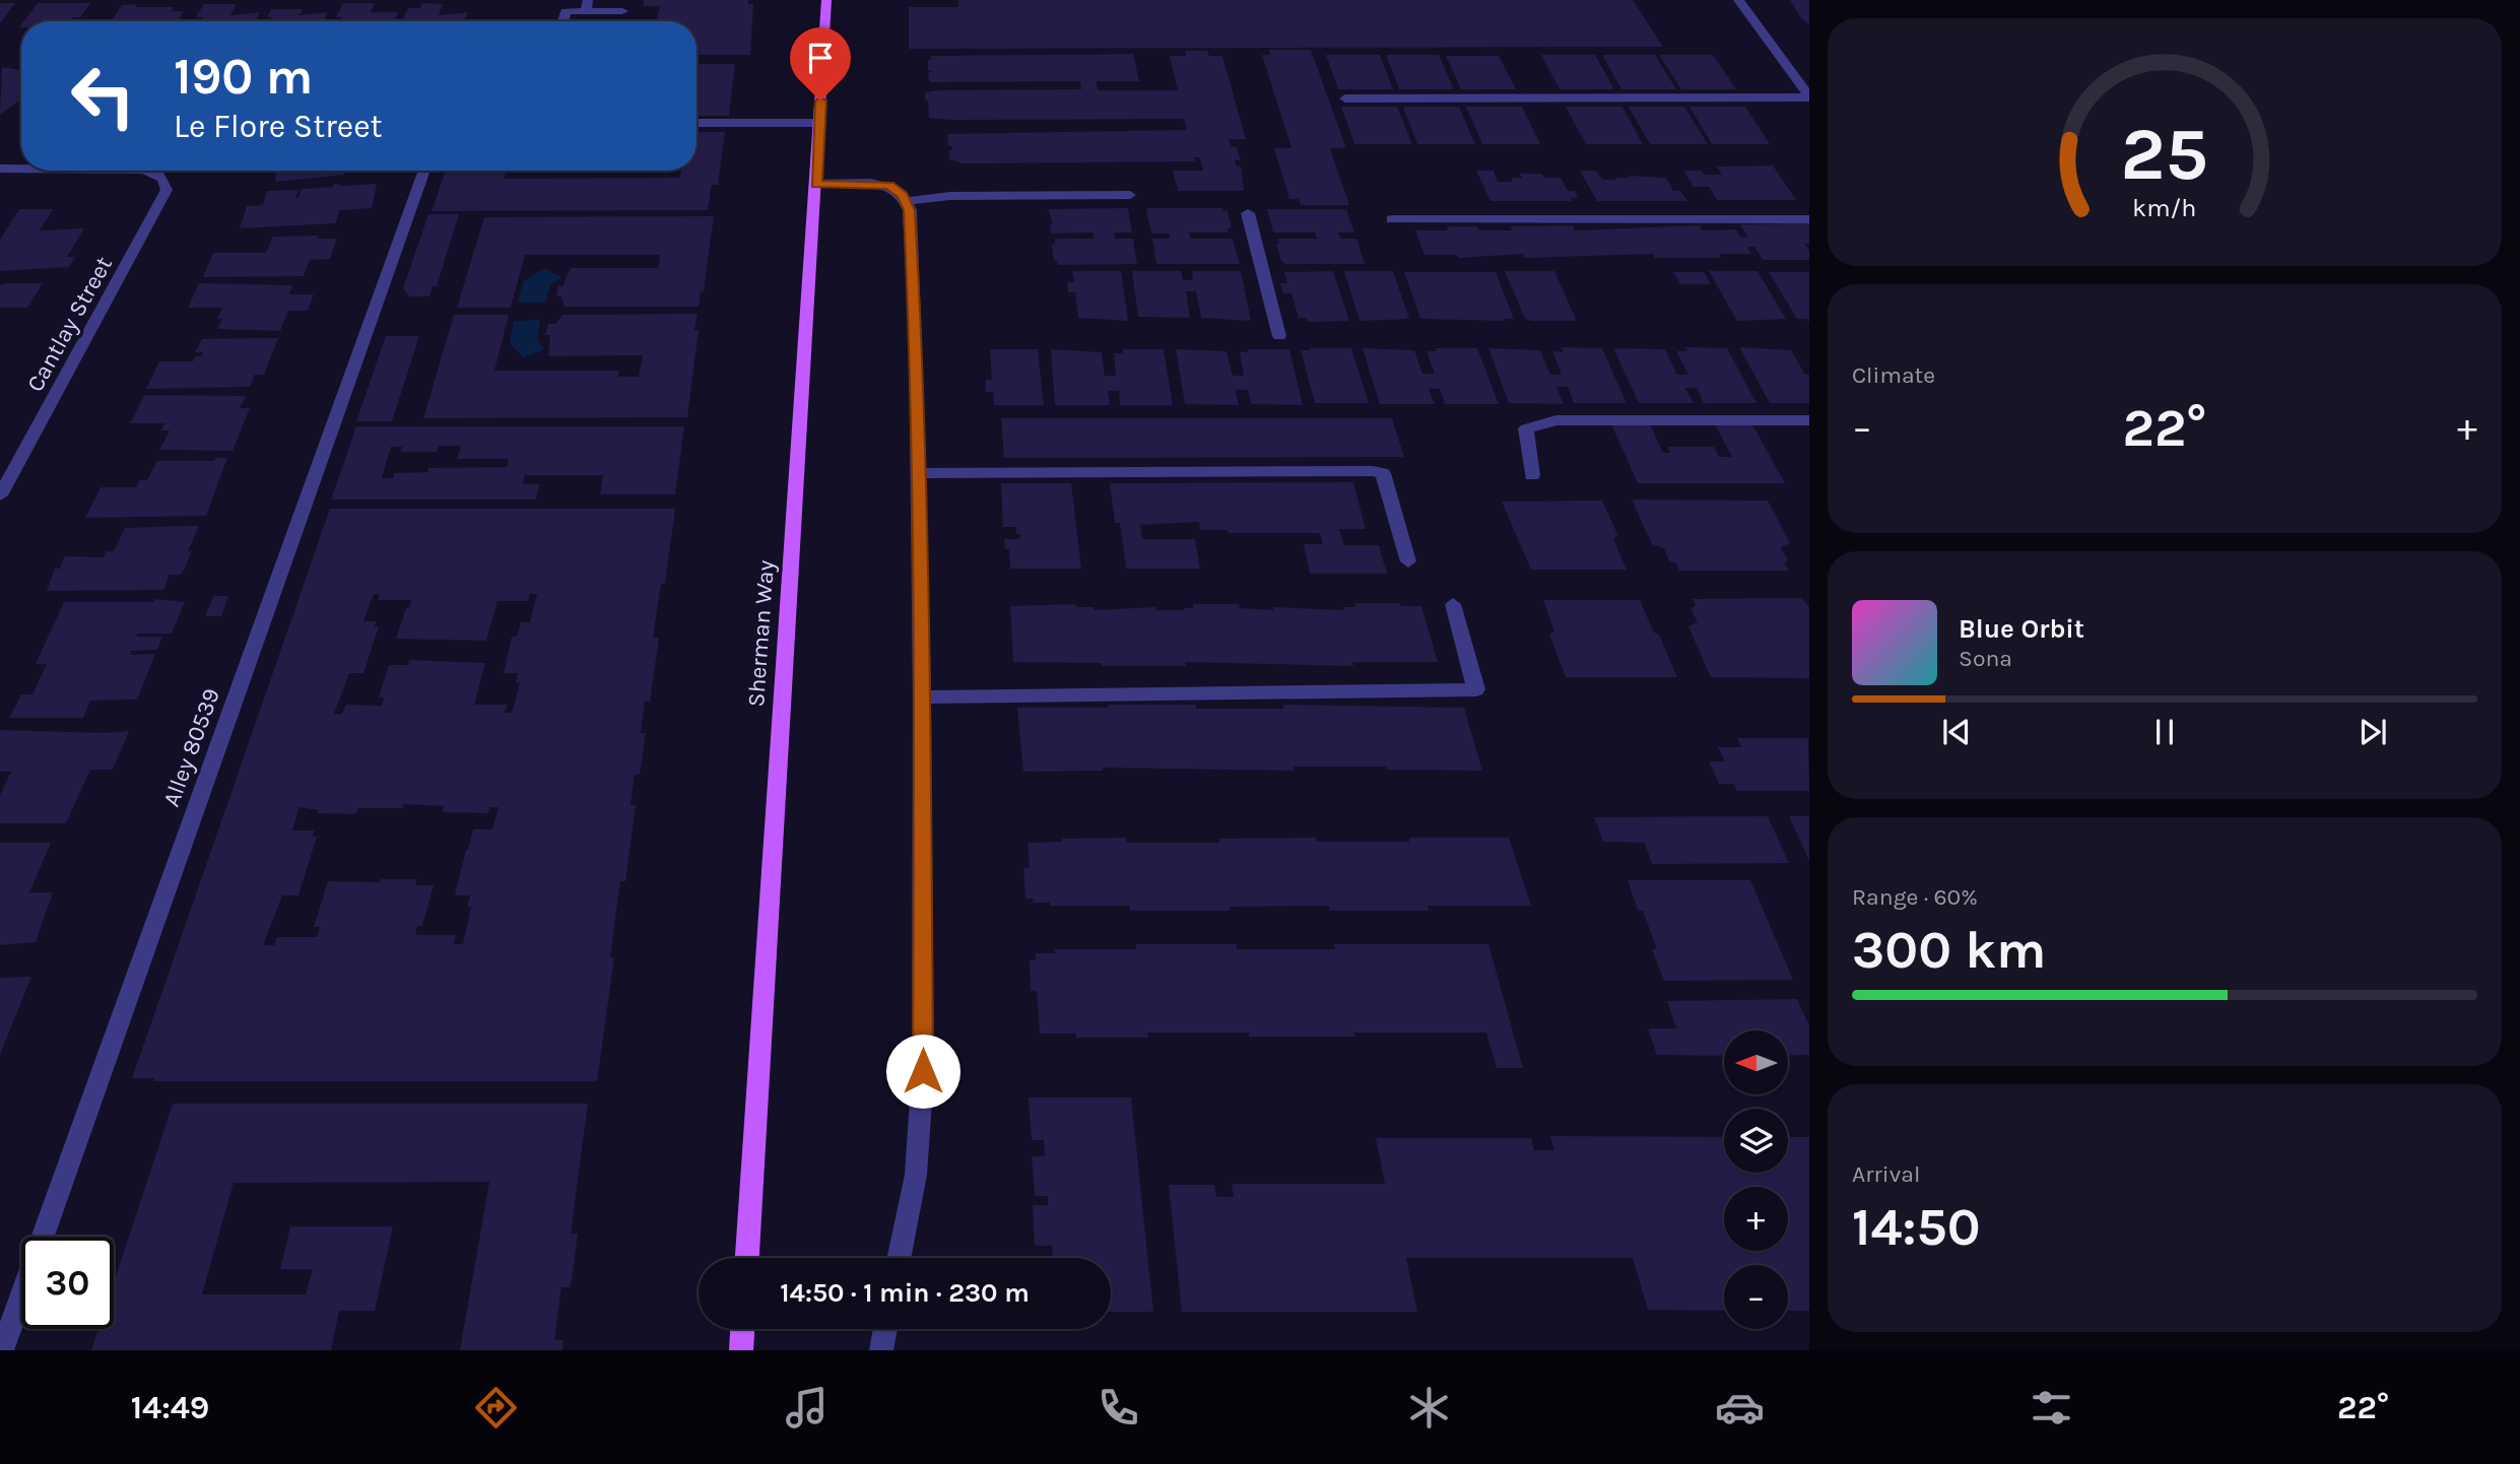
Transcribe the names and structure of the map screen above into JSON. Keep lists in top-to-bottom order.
{
  "streets": {
    "main road": ["Sherman Way"],
    "street": ["Cantlay Street", "Alley 80539"]
  },
  "north": "left",
  "page": {
    "turn": ["190 m", "Le Flore Street"],
    "tile": [
      "Climate",
      ["Range · 60%", "300 km"],
      ["Arrival", "14:50"]
    ],
    "heat": ["−", "22°", "+"],
    "song": ["Blue Orbit", "Sona"],
    "map_buttons": ["+", "−"],
    "limit": "30",
    "trip": "14:50 · 1 min · 230 m",
    "tabs": ["14:49", "22°"],
    "gauge": ["25", "km/h"]
  }
}
